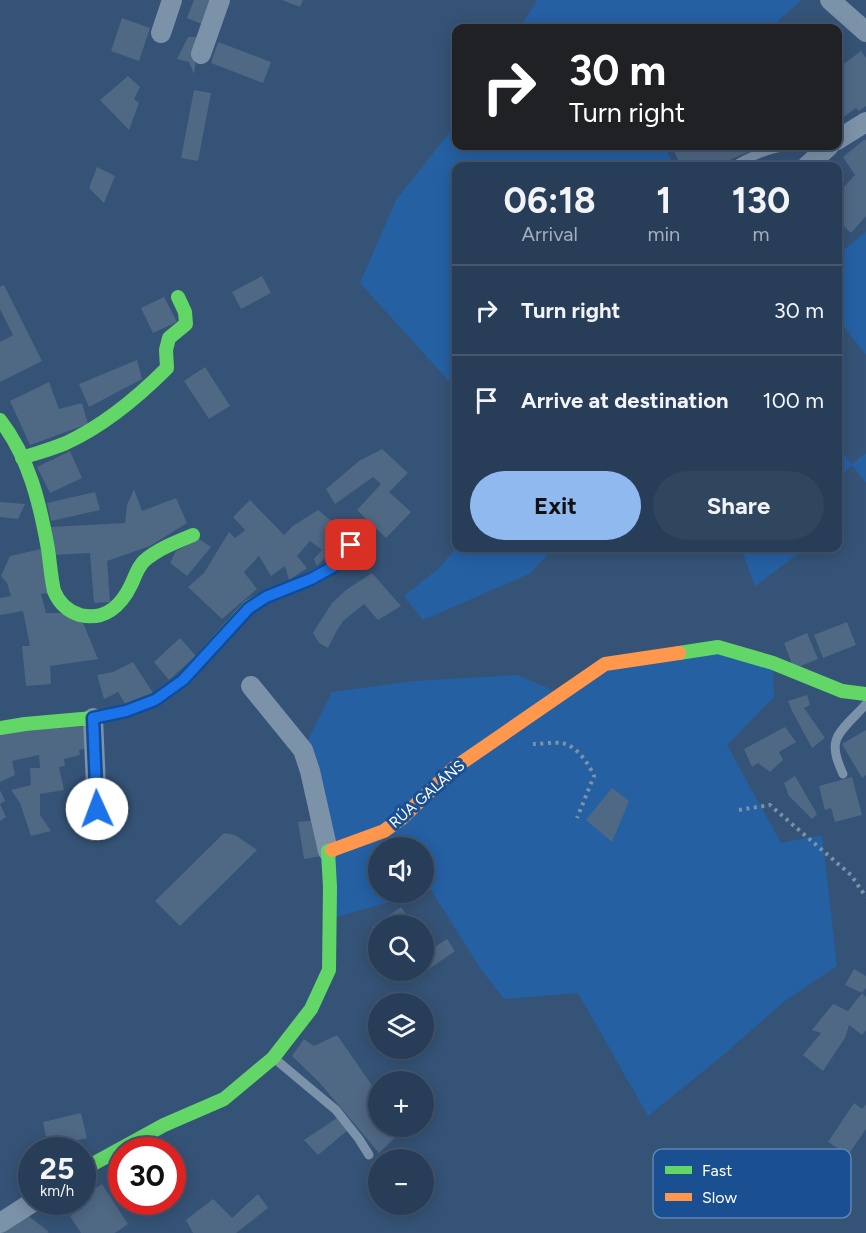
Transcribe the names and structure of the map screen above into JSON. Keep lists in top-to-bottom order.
{
  "streets": {
    "street": ["RÚA GALÁNS"]
  },
  "legend": ["Fast", "Slow"],
  "page": {
    "turn": ["30 m", "Turn right"],
    "eta": [
      "06:18",
      "Arrival",
      "1",
      "min",
      "130",
      "m"
    ],
    "list": [
      {
        "name": "Turn right",
        "value": "30 m"
      },
      {
        "name": "Arrive at destination",
        "value": "100 m"
      }
    ],
    "buttons": ["Exit", "Share"],
    "map_buttons": ["+", "−"],
    "speed": "25 km/h",
    "limit": "30"
  }
}
